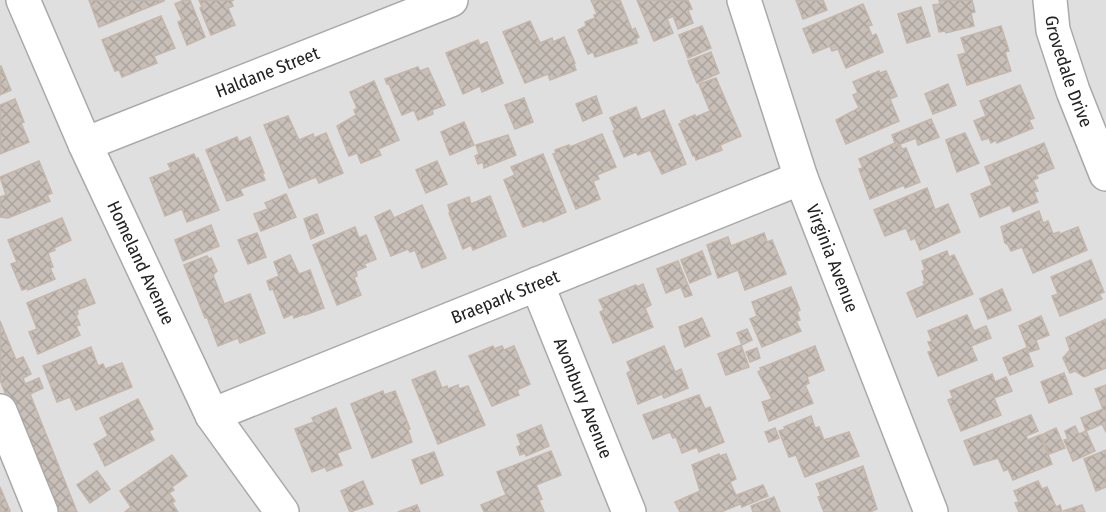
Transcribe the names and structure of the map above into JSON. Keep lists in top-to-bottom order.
{
  "streets": {
    "street": [
      "Grovedale Drive",
      "Haldane Street",
      "Virginia Avenue",
      "Homeland Avenue",
      "Braepark Street",
      "Avonbury Avenue"
    ]
  },
  "crossings": [
    ["Haldane Street", "Homeland Avenue"],
    ["Virginia Avenue", "Braepark Street"],
    ["Homeland Avenue", "Braepark Street"],
    ["Braepark Street", "Avonbury Avenue"]
  ]
}
